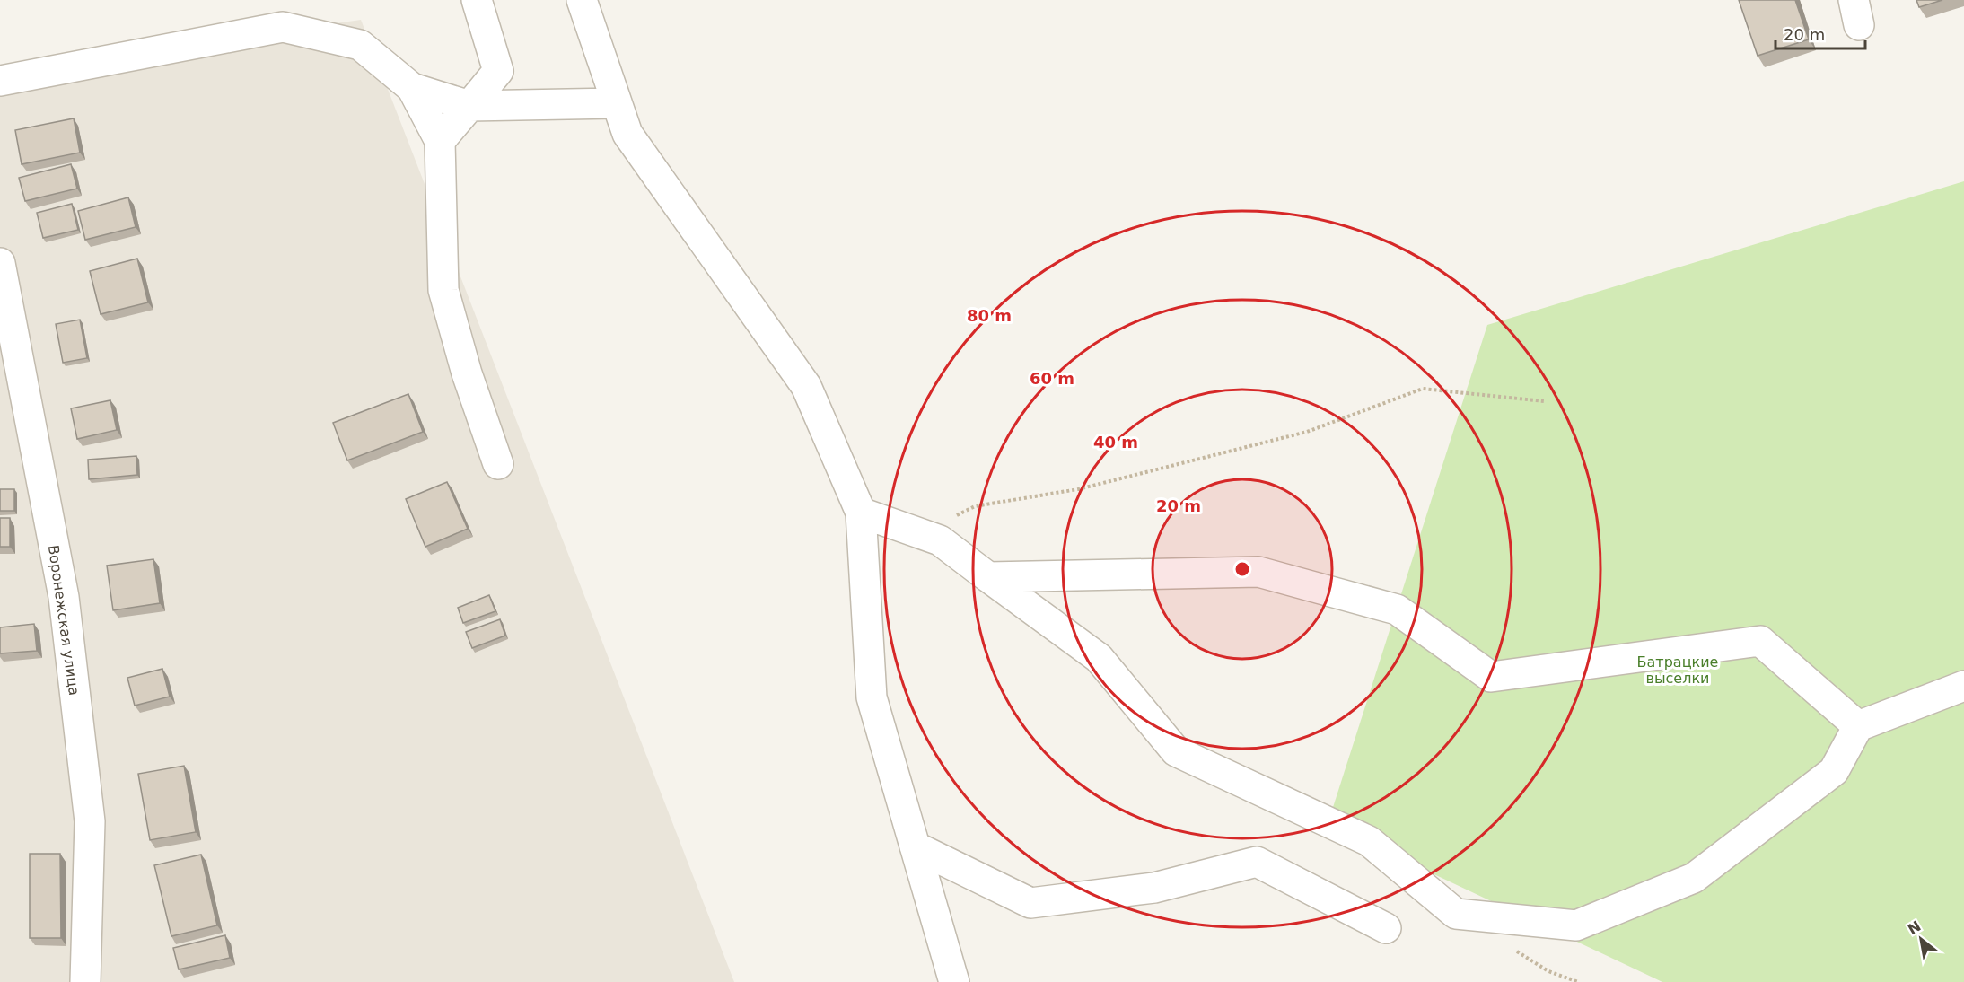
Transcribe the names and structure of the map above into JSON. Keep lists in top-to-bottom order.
{
  "streets": {
    "street": ["Воронежская улица"]
  },
  "parks": ["Батрацкие выселки"],
  "scale_bar": "20 m",
  "north": "top left",
  "rings": [
    "80 m",
    "60 m",
    "40 m",
    "20 m"
  ]
}
